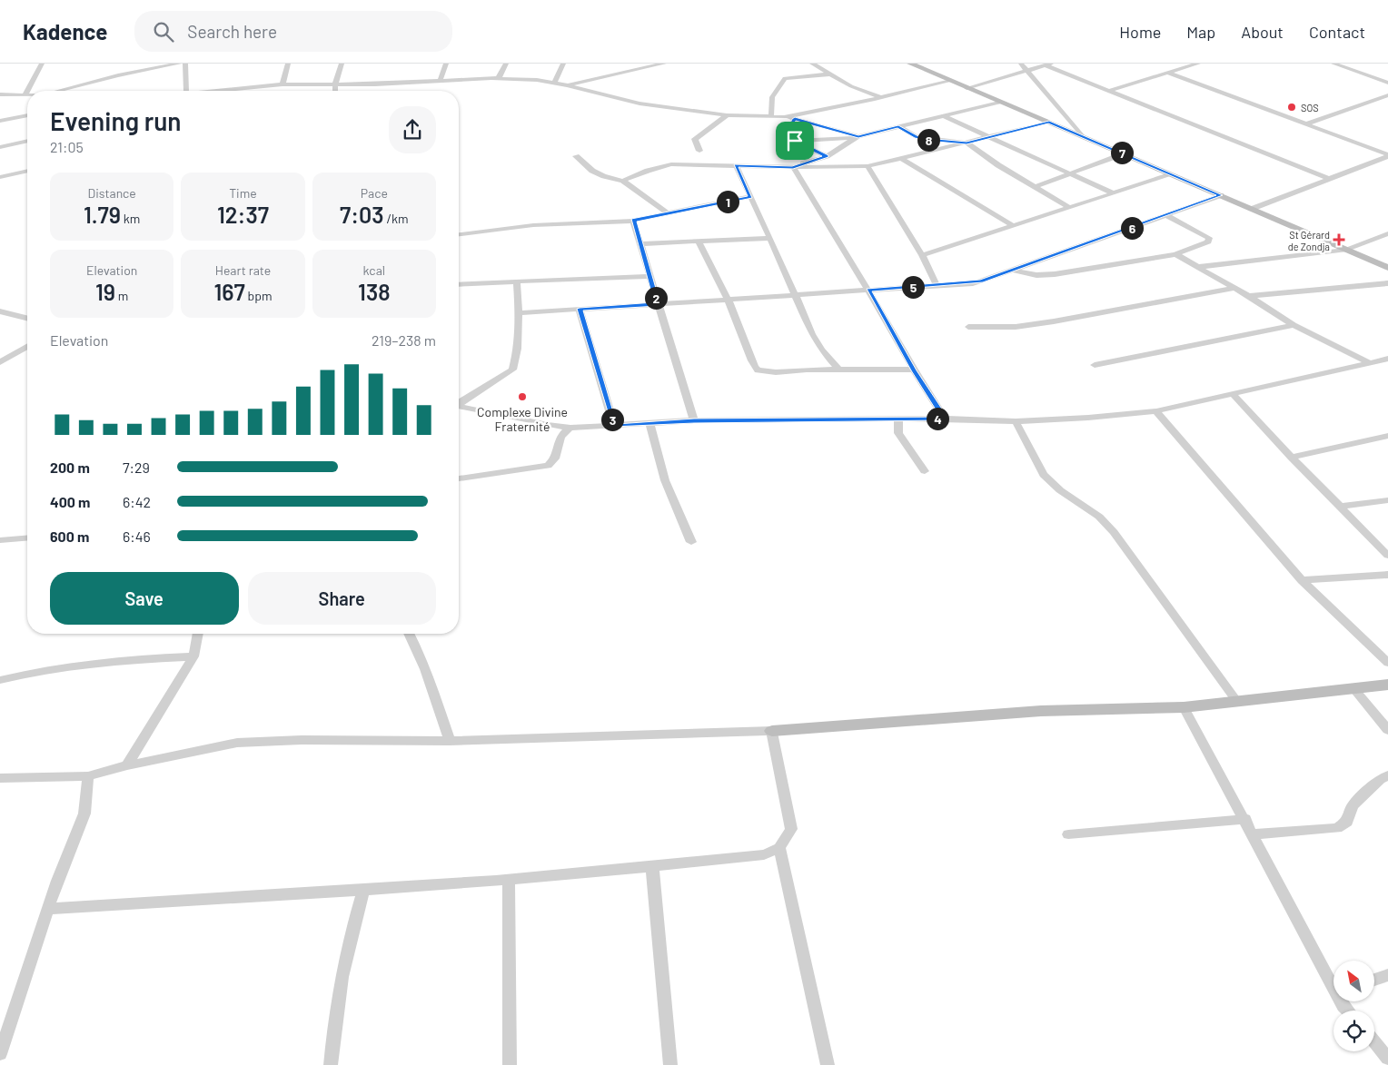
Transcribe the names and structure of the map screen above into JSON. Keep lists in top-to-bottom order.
{
  "places": {
    "other": ["SOS", "Complexe Divine Fraternité"],
    "health": ["St Gérard de Zondja"]
  },
  "north": "top left",
  "page": {
    "header": "Kadence",
    "search": "Search here",
    "nav": [
      "Home",
      "Map",
      "About",
      "Contact"
    ],
    "heading": ["Evening run", "21:05"],
    "pins": [
      "8",
      "7",
      "1",
      "6",
      "5",
      "2",
      "4",
      "3"
    ],
    "stats": [
      ["Distance", "1.79 km"],
      ["Time", "12:37"],
      ["Pace", "7:03 /km"],
      ["Elevation", "19 m"],
      ["Heart rate", "167 bpm"],
      ["kcal", "138"]
    ],
    "chart": ["Elevation", "219–238 m"],
    "list": [
      {
        "name": "200 m",
        "note": "7:29"
      },
      {
        "name": "400 m",
        "note": "6:42"
      },
      {
        "name": "600 m",
        "note": "6:46"
      }
    ],
    "buttons": ["Save", "Share"]
  }
}
